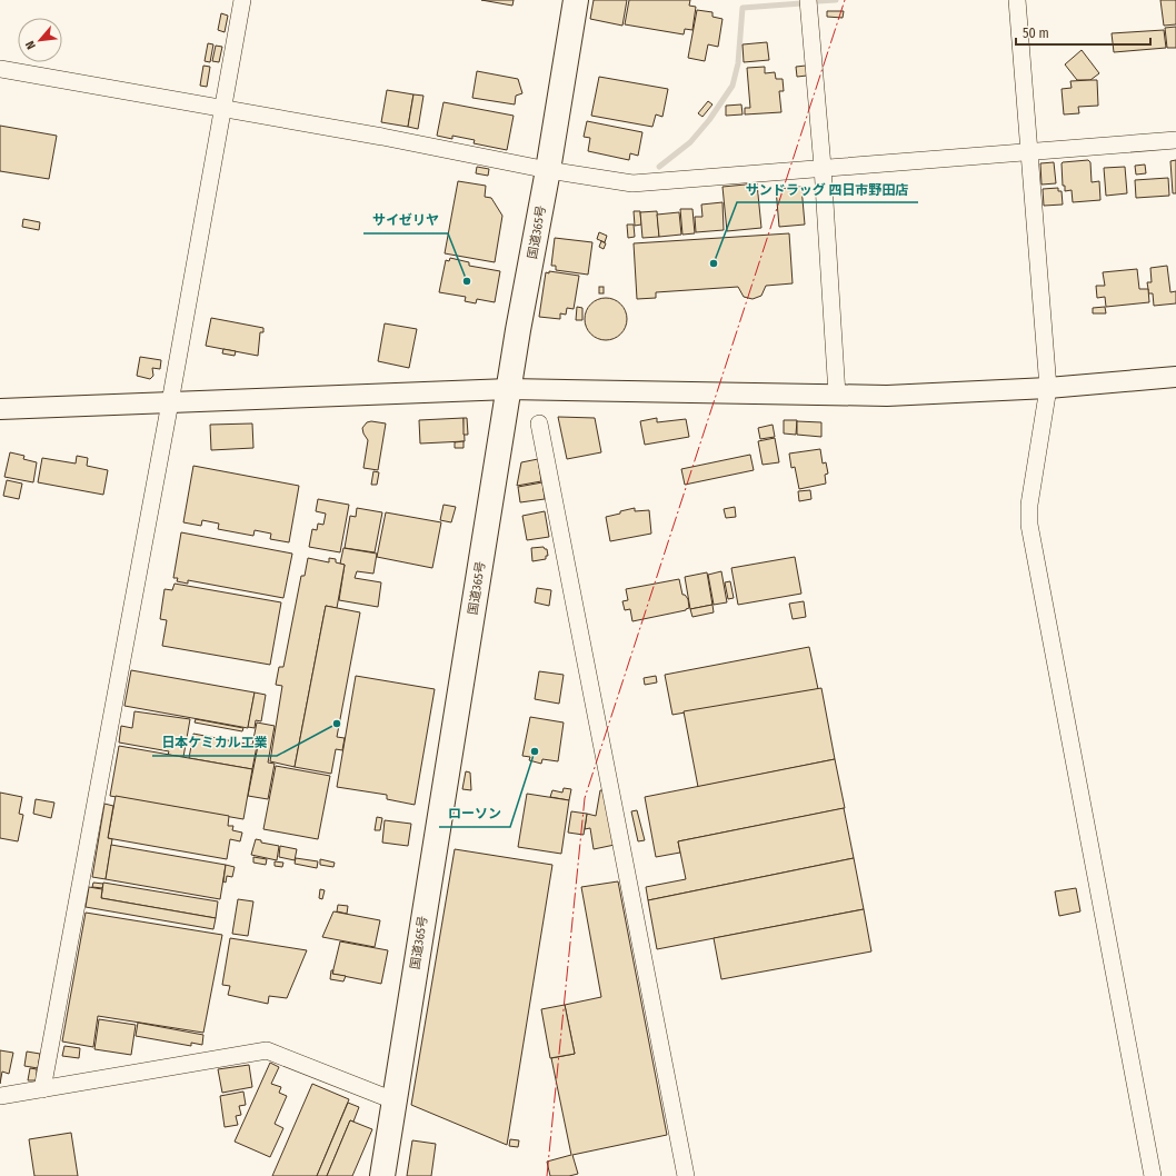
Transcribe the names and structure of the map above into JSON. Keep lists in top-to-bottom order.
{
  "streets": {
    "highway": ["国道365号"]
  },
  "places": [
    "サンドラッグ 四日市野田店",
    "サイゼリヤ",
    "日本ケミカル工業",
    "ローソン"
  ],
  "scale_bar": "50 m",
  "north": "bottom left"
}
